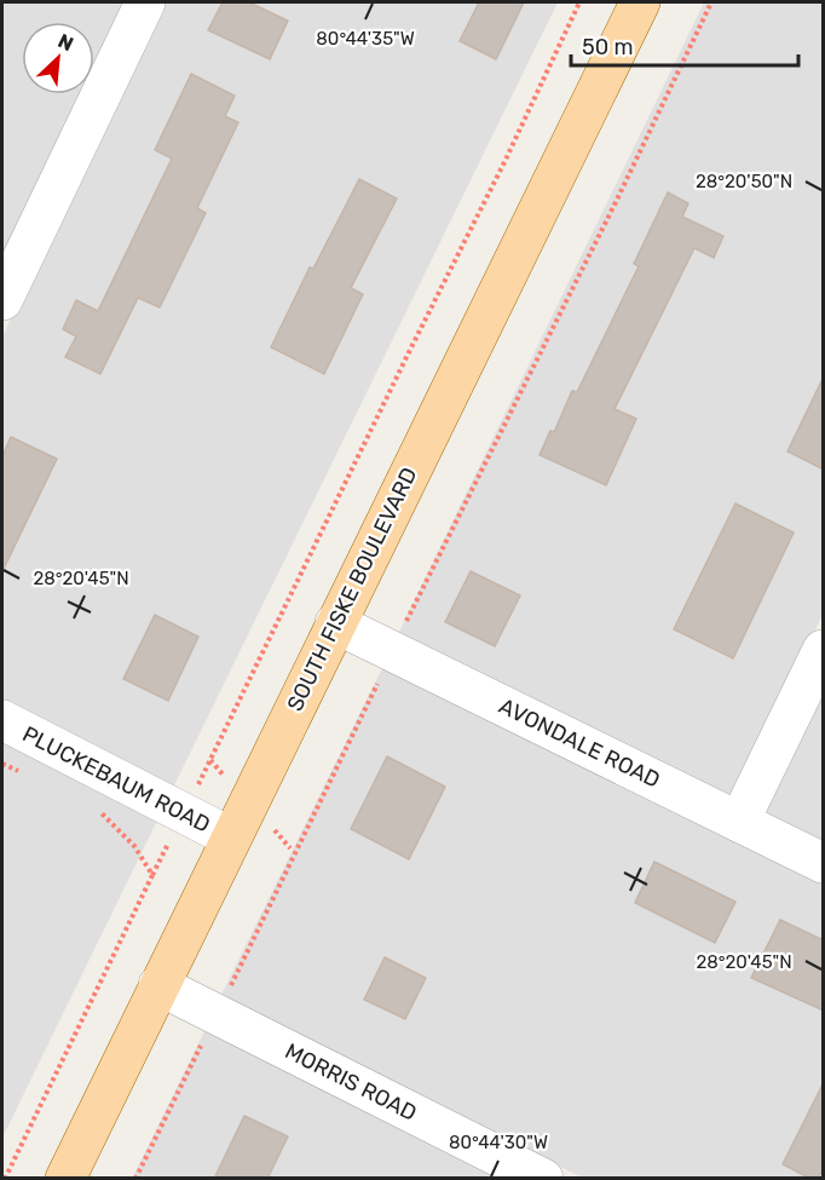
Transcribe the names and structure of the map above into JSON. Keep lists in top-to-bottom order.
{
  "streets": {
    "main road": ["SOUTH FISKE BOULEVARD"],
    "street": ["AVONDALE ROAD", "PLUCKEBAUM ROAD", "MORRIS ROAD"]
  },
  "crossings": [
    ["SOUTH FISKE BOULEVARD", "AVONDALE ROAD"],
    ["SOUTH FISKE BOULEVARD", "PLUCKEBAUM ROAD"],
    ["SOUTH FISKE BOULEVARD", "MORRIS ROAD"]
  ],
  "scale_bar": "50 m",
  "north": "top right",
  "coordinates": [
    "80°44'35\"W",
    "28°20'50\"N",
    "28°20'45\"N",
    "80°44'30\"W"
  ]
}
